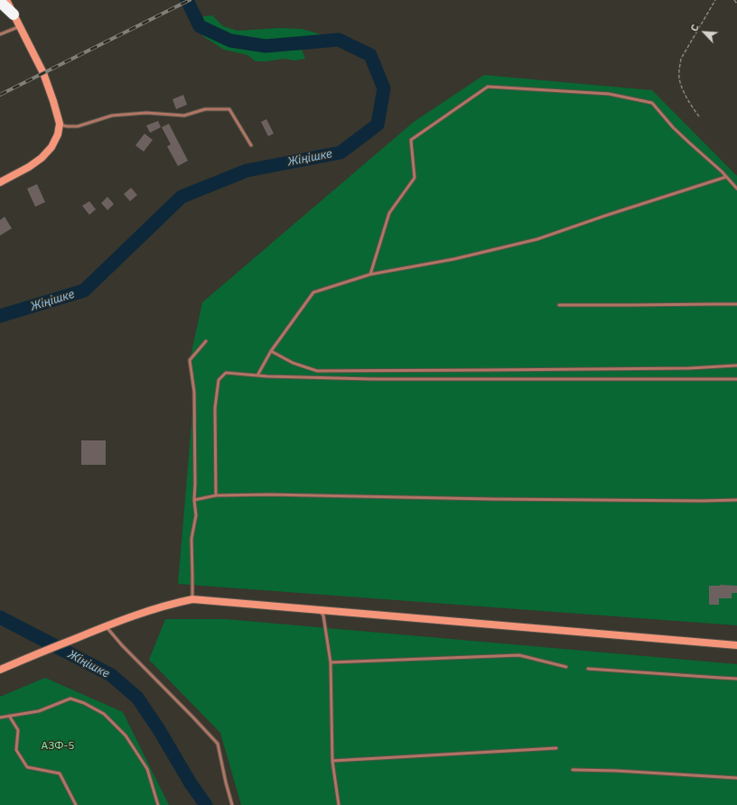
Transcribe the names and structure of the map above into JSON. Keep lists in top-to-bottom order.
{
  "water": ["Жіңішке"],
  "parks": ["АЗФ-5"],
  "north": "top left"
}
